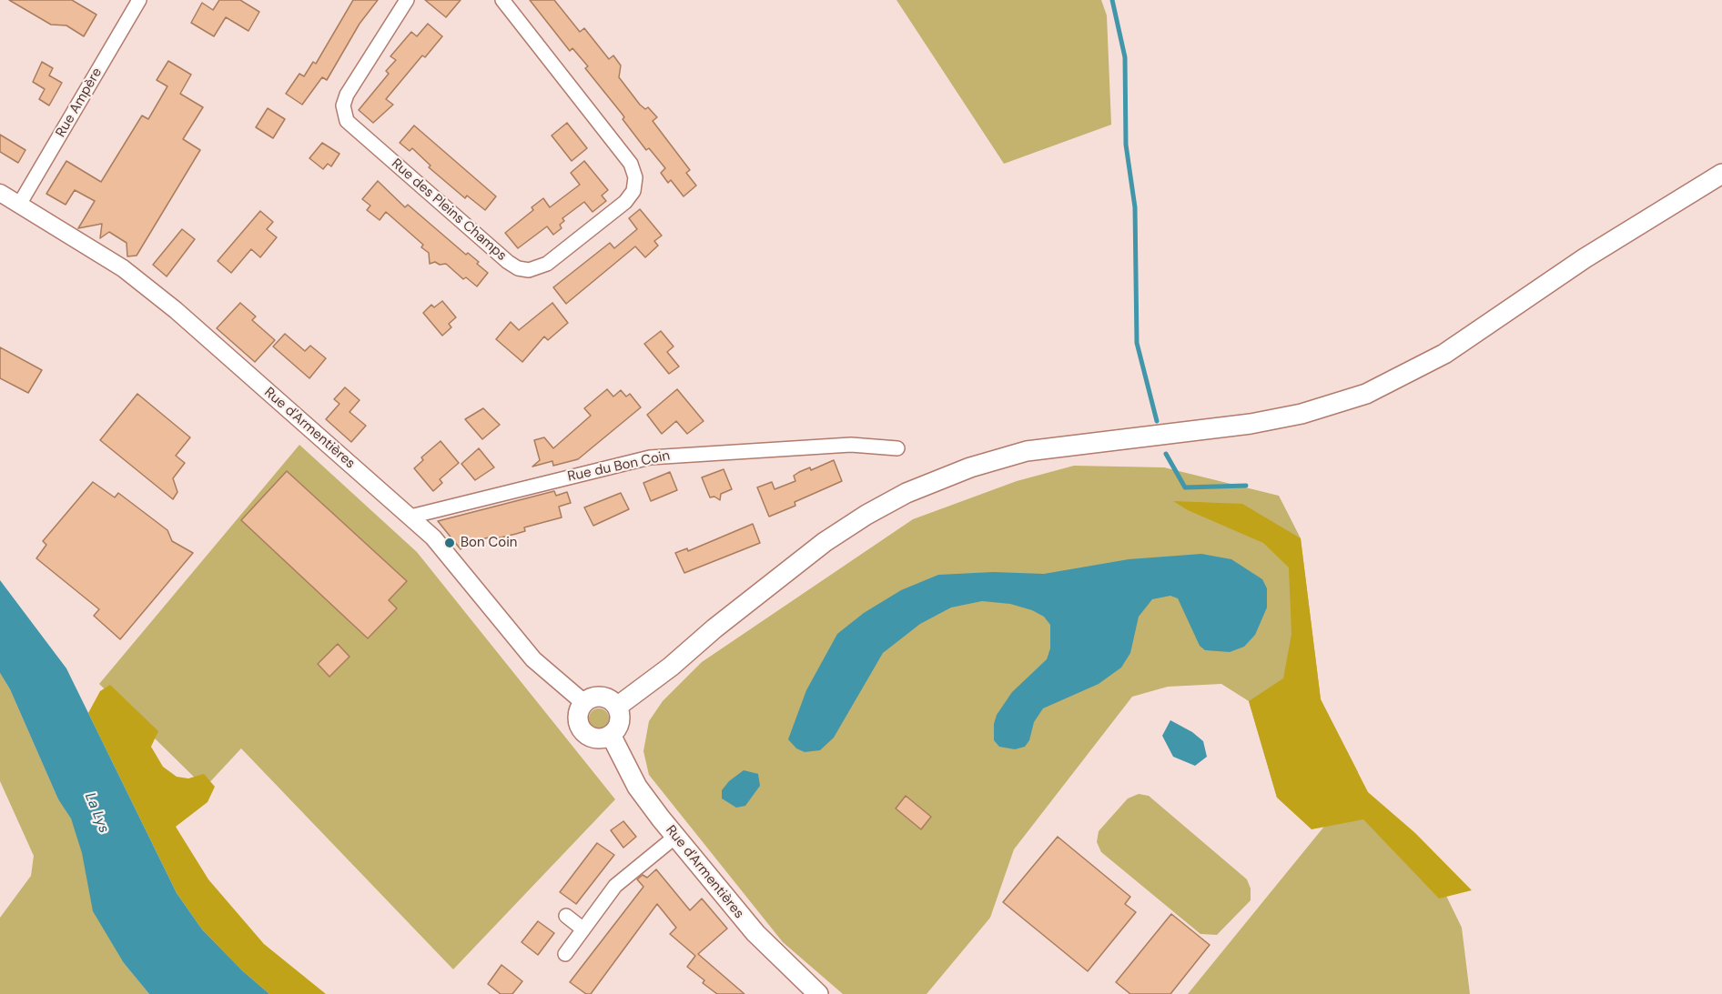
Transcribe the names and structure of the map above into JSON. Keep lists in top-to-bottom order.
{
  "streets": {
    "main road": ["Rue d'Armentières"],
    "street": ["Rue Ampère", "Rue des Pleins Champs", "Rue du Bon Coin"]
  },
  "crossings": [
    ["Rue Ampère", "Rue d'Armentières"],
    ["Rue d'Armentières", "Rue du Bon Coin"]
  ],
  "water": ["La Lys"],
  "places": ["Bon Coin"]
}
